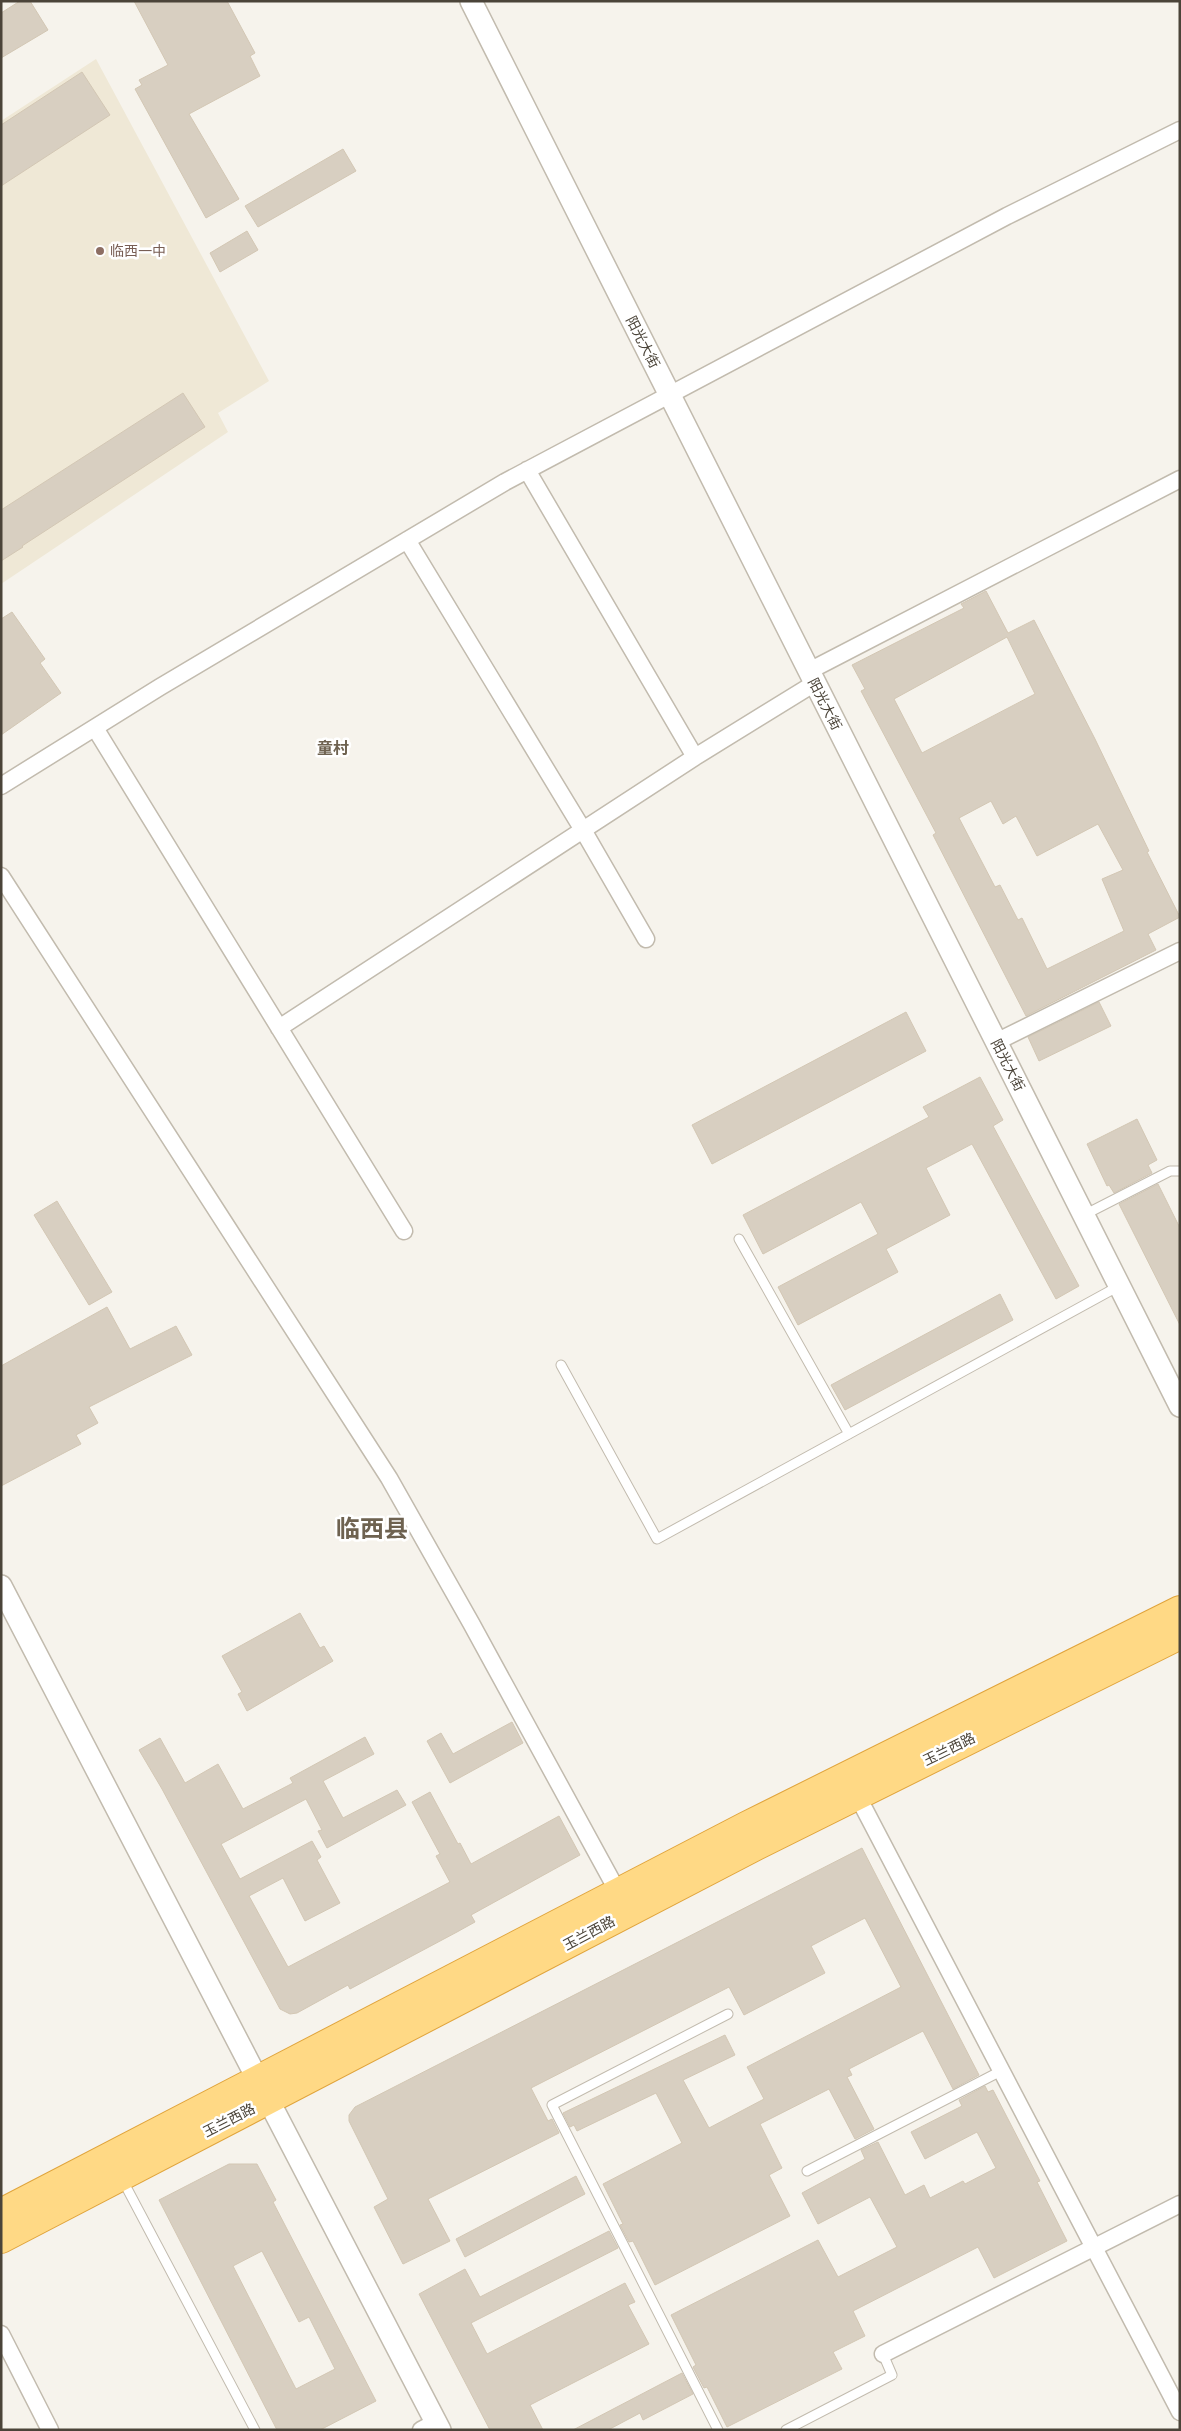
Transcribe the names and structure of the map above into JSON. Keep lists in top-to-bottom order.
{
  "streets": {
    "highway": ["玉兰西路"],
    "street": ["阳光大街"]
  },
  "districts": ["童村", "临西县"],
  "places": ["临西一中"]
}
